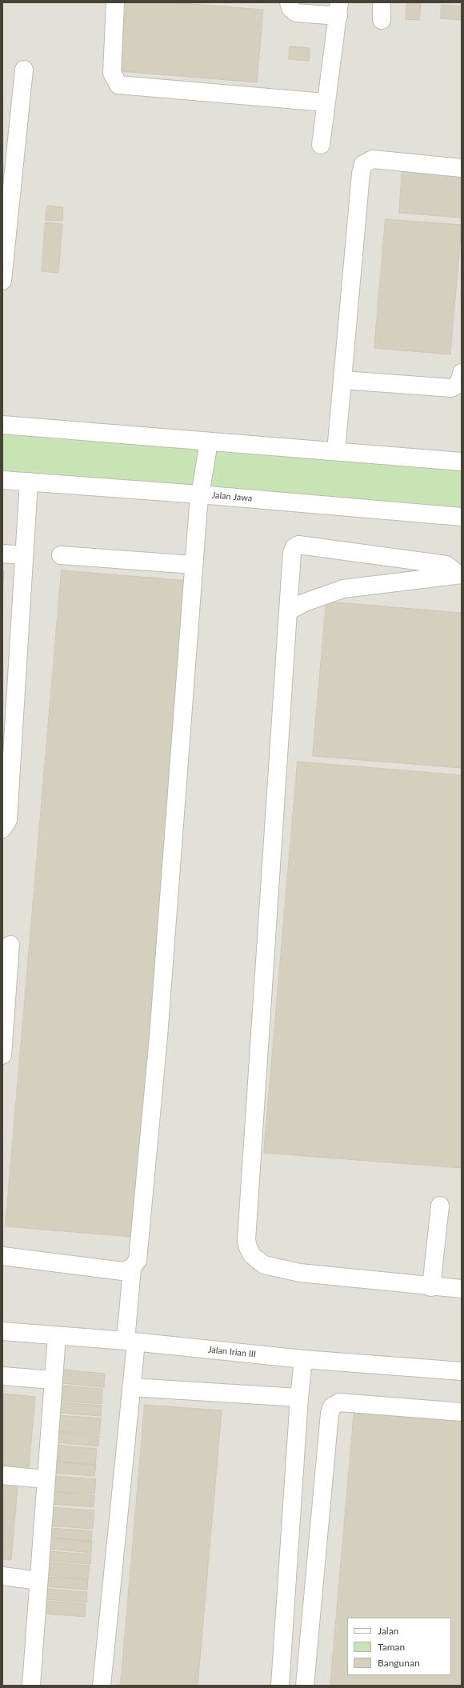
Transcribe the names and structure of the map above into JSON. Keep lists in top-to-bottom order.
{
  "streets": {
    "street": ["Jalan Jawa", "Jalan Irian III"]
  },
  "legend": ["Jalan", "Taman", "Bangunan"]
}
